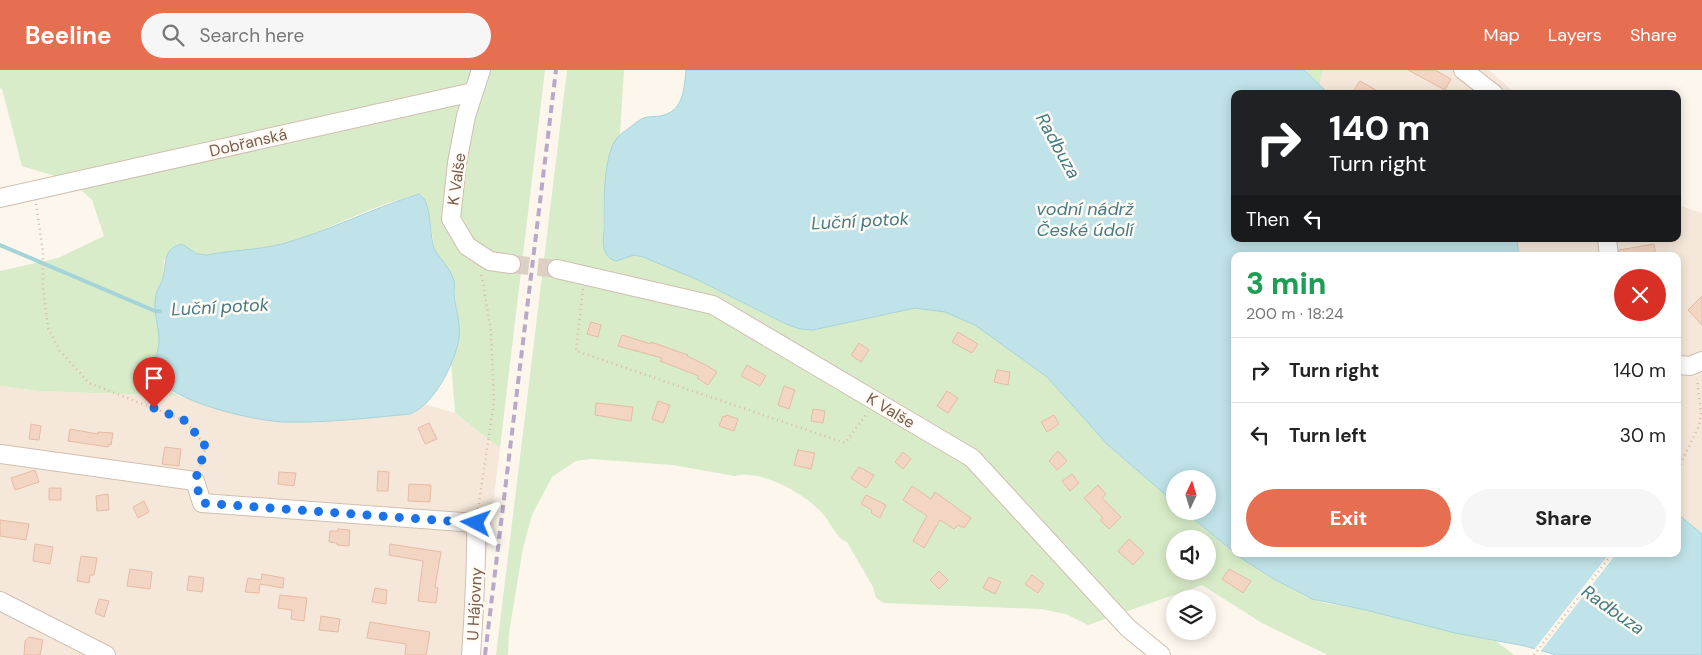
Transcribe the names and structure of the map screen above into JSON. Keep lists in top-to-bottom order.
{
  "streets": {
    "street": ["Dobřanská", "K Valše", "U Hájovny"]
  },
  "crossings": [
    ["Dobřanská", "K Valše"]
  ],
  "water": ["Radbuza", "vodní nádrž České údolí", "Luční potok"],
  "north": "top",
  "page": {
    "header": "Beeline",
    "search": "Search here",
    "nav": ["Map", "Layers", "Share"],
    "turn": ["140 m", "Turn right"],
    "then": "Then",
    "heading": ["3 min", "200 m · 18:24"],
    "list": [
      {
        "name": "Turn right",
        "value": "140 m"
      },
      {
        "name": "Turn left",
        "value": "30 m"
      }
    ],
    "buttons": ["Exit", "Share"]
  }
}
